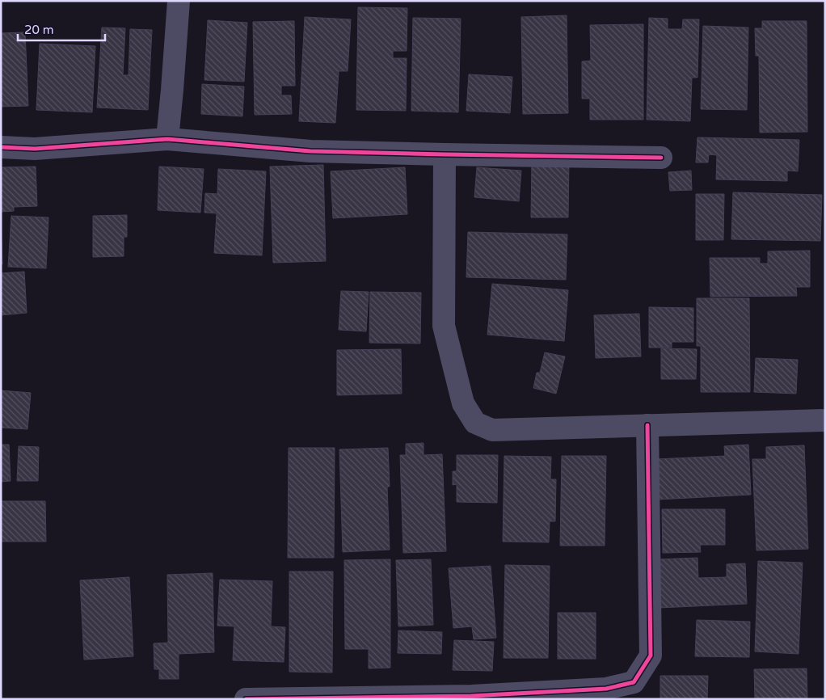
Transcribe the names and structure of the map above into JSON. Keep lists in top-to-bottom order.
{
  "scale_bar": "20 m"
}
